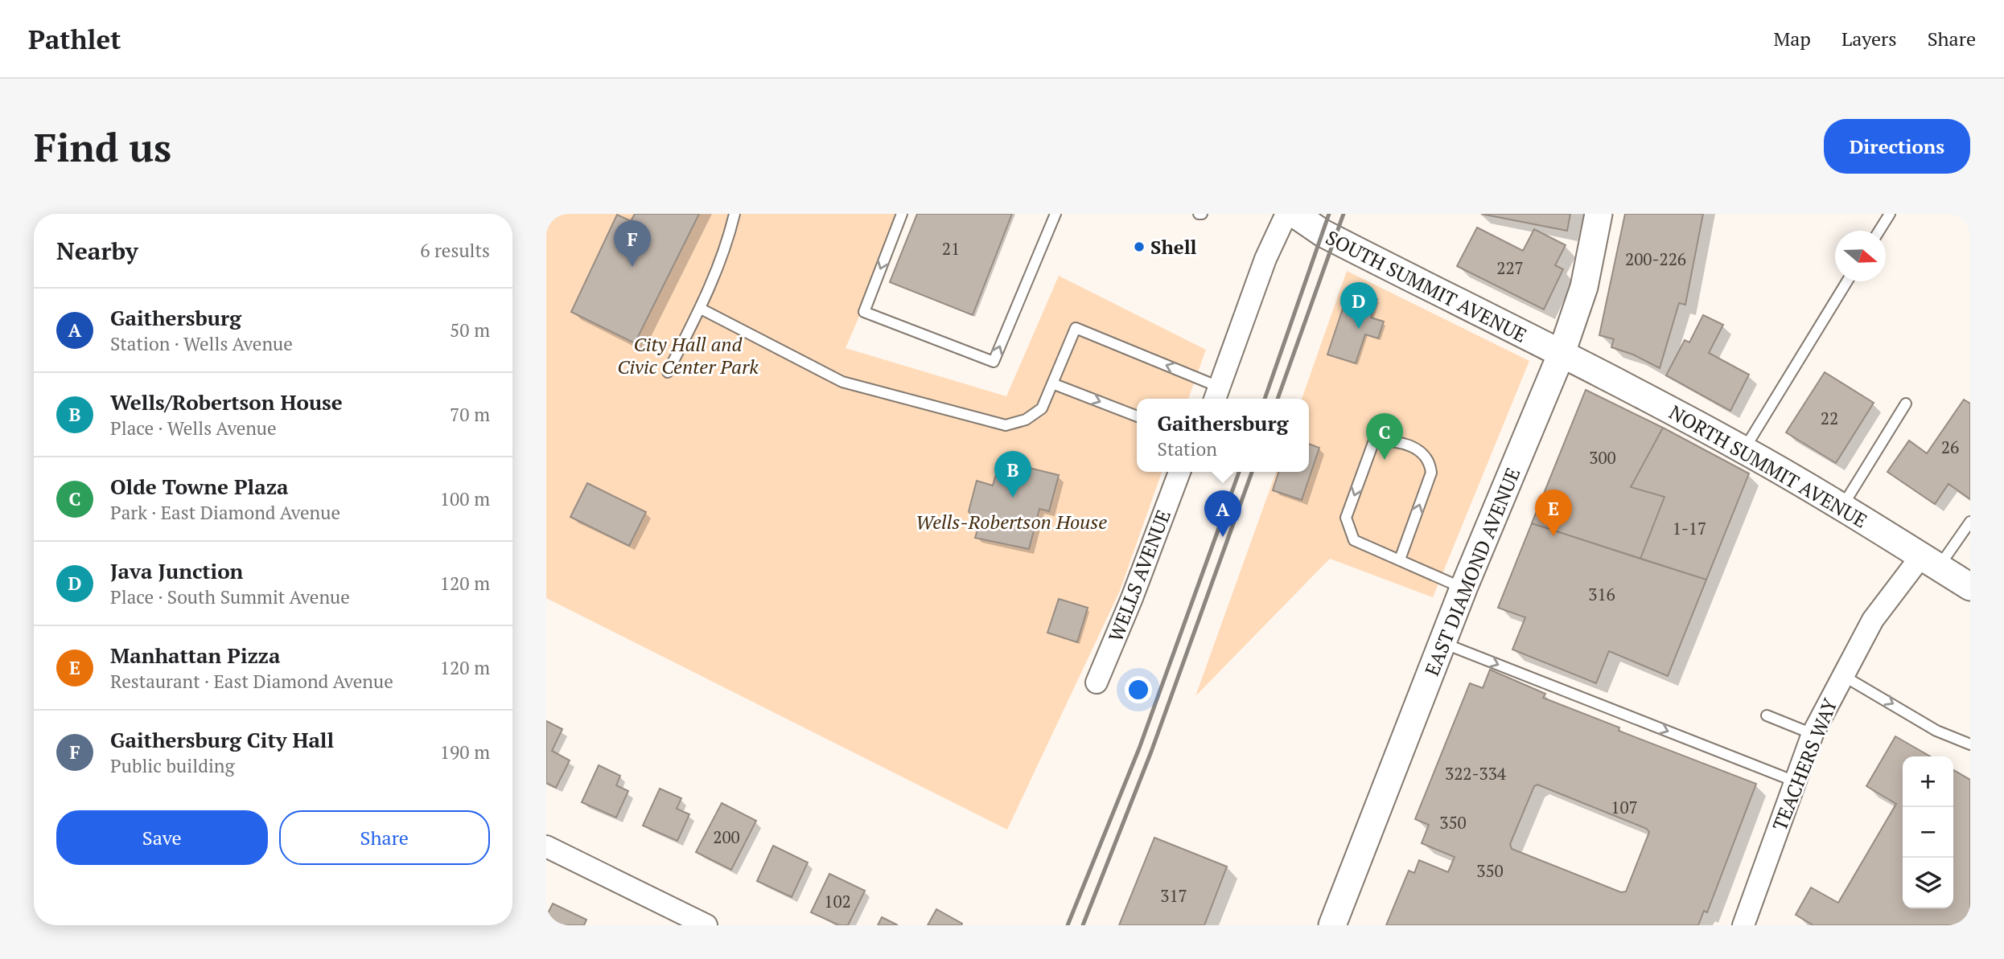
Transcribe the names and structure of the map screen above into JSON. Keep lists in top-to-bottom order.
{
  "streets": {
    "street": [
      "SOUTH SUMMIT AVENUE",
      "NORTH SUMMIT AVENUE",
      "EAST DIAMOND AVENUE",
      "WELLS AVENUE",
      "TEACHERS WAY"
    ]
  },
  "crossings": [
    ["SOUTH SUMMIT AVENUE", "NORTH SUMMIT AVENUE"],
    ["SOUTH SUMMIT AVENUE", "EAST DIAMOND AVENUE"],
    ["NORTH SUMMIT AVENUE", "EAST DIAMOND AVENUE"],
    ["NORTH SUMMIT AVENUE", "TEACHERS WAY"]
  ],
  "parks": ["City Hall and Civic Center Park", "Wells-Robertson House"],
  "places": ["Shell"],
  "house_numbers": [
    "21",
    "200-226",
    "227",
    "22",
    "26",
    "300",
    "1-17",
    "316",
    "322-334",
    "107",
    "350",
    "200",
    "350",
    "317",
    "102"
  ],
  "north": "right",
  "page": {
    "header": "Pathlet",
    "nav": ["Map", "Layers", "Share"],
    "buttons": [
      "Directions",
      ["Save", "Share"]
    ],
    "title": "Find us",
    "heading": ["Nearby", "6 results"],
    "pins": [
      "F",
      "D",
      "C",
      "B",
      "E",
      "A"
    ],
    "list": [
      {
        "mark": "A",
        "name": "Gaithersburg",
        "note": "Station · Wells Avenue",
        "value": "50 m"
      },
      {
        "mark": "B",
        "name": "Wells/Robertson House",
        "note": "Place · Wells Avenue",
        "value": "70 m"
      },
      {
        "mark": "C",
        "name": "Olde Towne Plaza",
        "note": "Park · East Diamond Avenue",
        "value": "100 m"
      },
      {
        "mark": "D",
        "name": "Java Junction",
        "note": "Place · South Summit Avenue",
        "value": "120 m"
      },
      {
        "mark": "E",
        "name": "Manhattan Pizza",
        "note": "Restaurant · East Diamond Avenue",
        "value": "120 m"
      },
      {
        "mark": "F",
        "name": "Gaithersburg City Hall",
        "note": "Public building",
        "value": "190 m"
      }
    ],
    "popup": ["Gaithersburg", "Station"],
    "map_buttons": ["+", "−"]
  }
}
